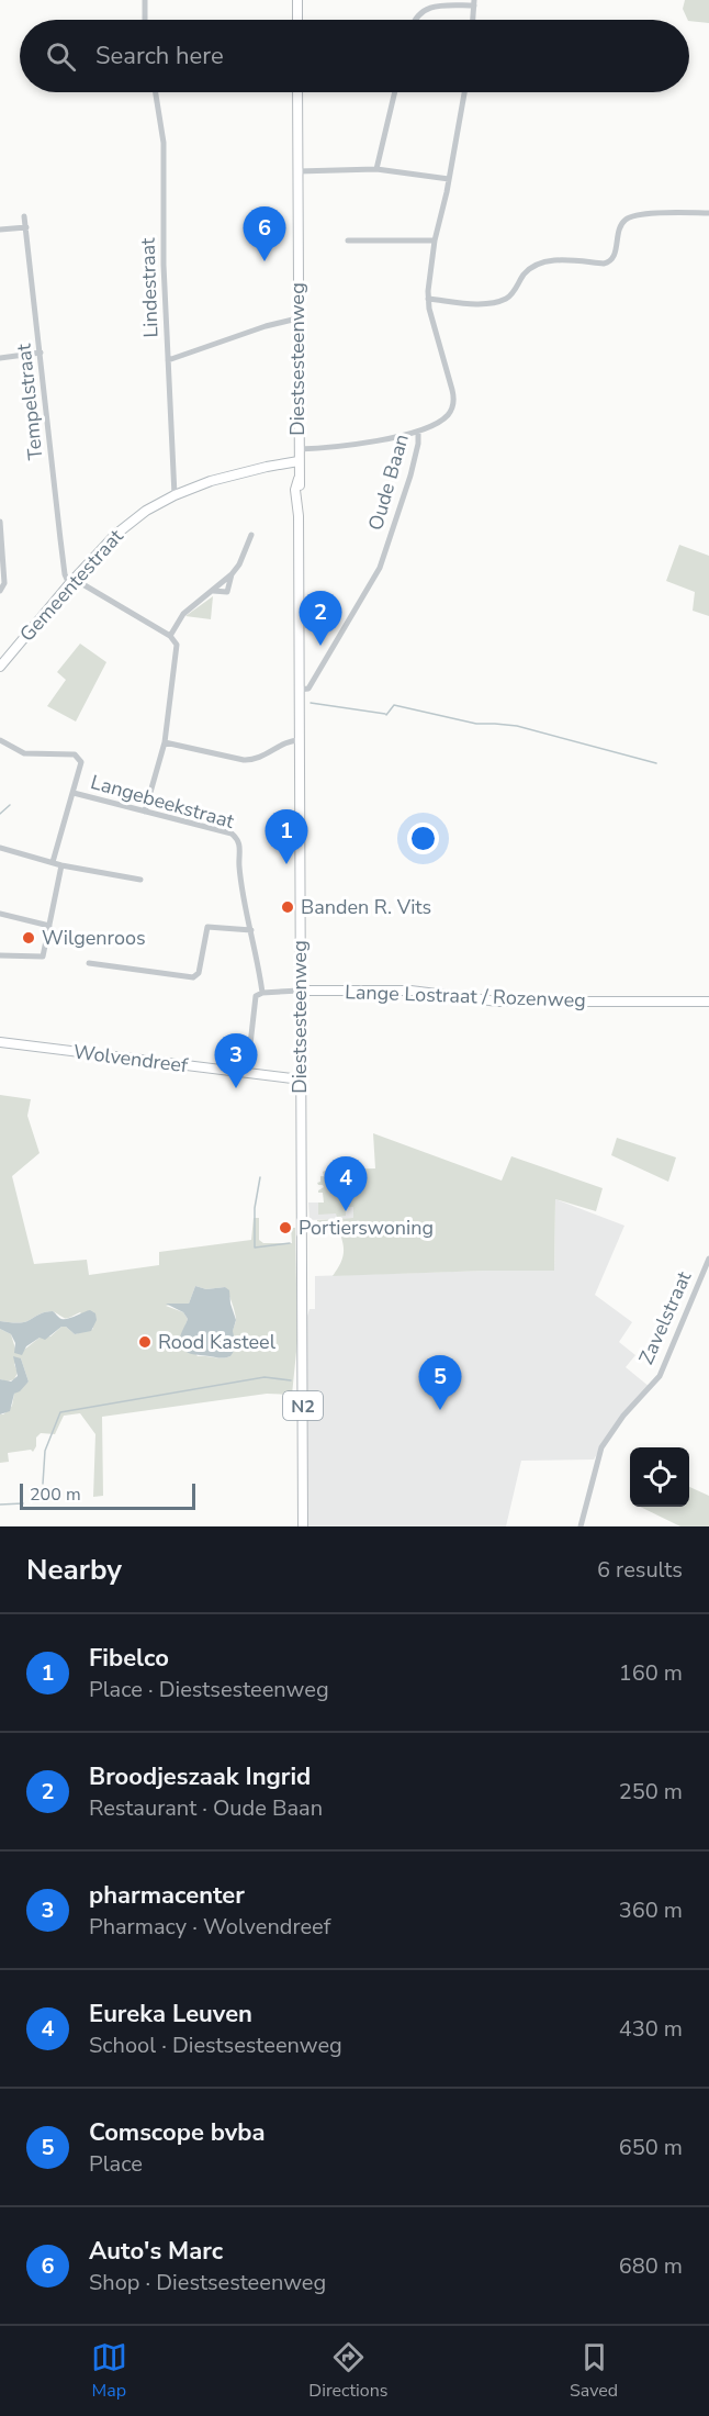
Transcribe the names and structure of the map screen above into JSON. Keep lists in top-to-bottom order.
{
  "streets": {
    "main road": ["Diestsesteenweg", "N2"],
    "street": [
      "Lindestraat",
      "Tempelstraat",
      "Oude Baan",
      "Gemeentestraat",
      "Langebeekstraat",
      "Lange Lostraat / Rozenweg",
      "Wolvendreef",
      "Zavelstraat"
    ]
  },
  "crossings": [
    ["Lindestraat", "Gemeentestraat"],
    ["Diestsesteenweg", "Oude Baan"],
    ["Diestsesteenweg", "Gemeentestraat"],
    ["Diestsesteenweg", "Lange Lostraat / Rozenweg"],
    ["Diestsesteenweg", "Wolvendreef"],
    ["Tempelstraat", "Gemeentestraat"]
  ],
  "places": [
    "Banden R. Vits",
    "Wilgenroos",
    "Portierswoning",
    "Rood Kasteel"
  ],
  "scale_bar": "200 m",
  "page": {
    "search": "Search here",
    "pins": [
      "6",
      "2",
      "1",
      "3",
      "4",
      "5"
    ],
    "scale": "200 m",
    "heading": ["Nearby", "6 results"],
    "list": [
      {
        "mark": "1",
        "name": "Fibelco",
        "note": "Place · Diestsesteenweg",
        "value": "160 m"
      },
      {
        "mark": "2",
        "name": "Broodjeszaak Ingrid",
        "note": "Restaurant · Oude Baan",
        "value": "250 m"
      },
      {
        "mark": "3",
        "name": "pharmacenter",
        "note": "Pharmacy · Wolvendreef",
        "value": "360 m"
      },
      {
        "mark": "4",
        "name": "Eureka Leuven",
        "note": "School · Diestsesteenweg",
        "value": "430 m"
      },
      {
        "mark": "5",
        "name": "Comscope bvba",
        "note": "Place",
        "value": "650 m"
      },
      {
        "mark": "6",
        "name": "Auto's Marc",
        "note": "Shop · Diestsesteenweg",
        "value": "680 m"
      }
    ],
    "nav": ["Map", "Directions", "Saved"]
  }
}
